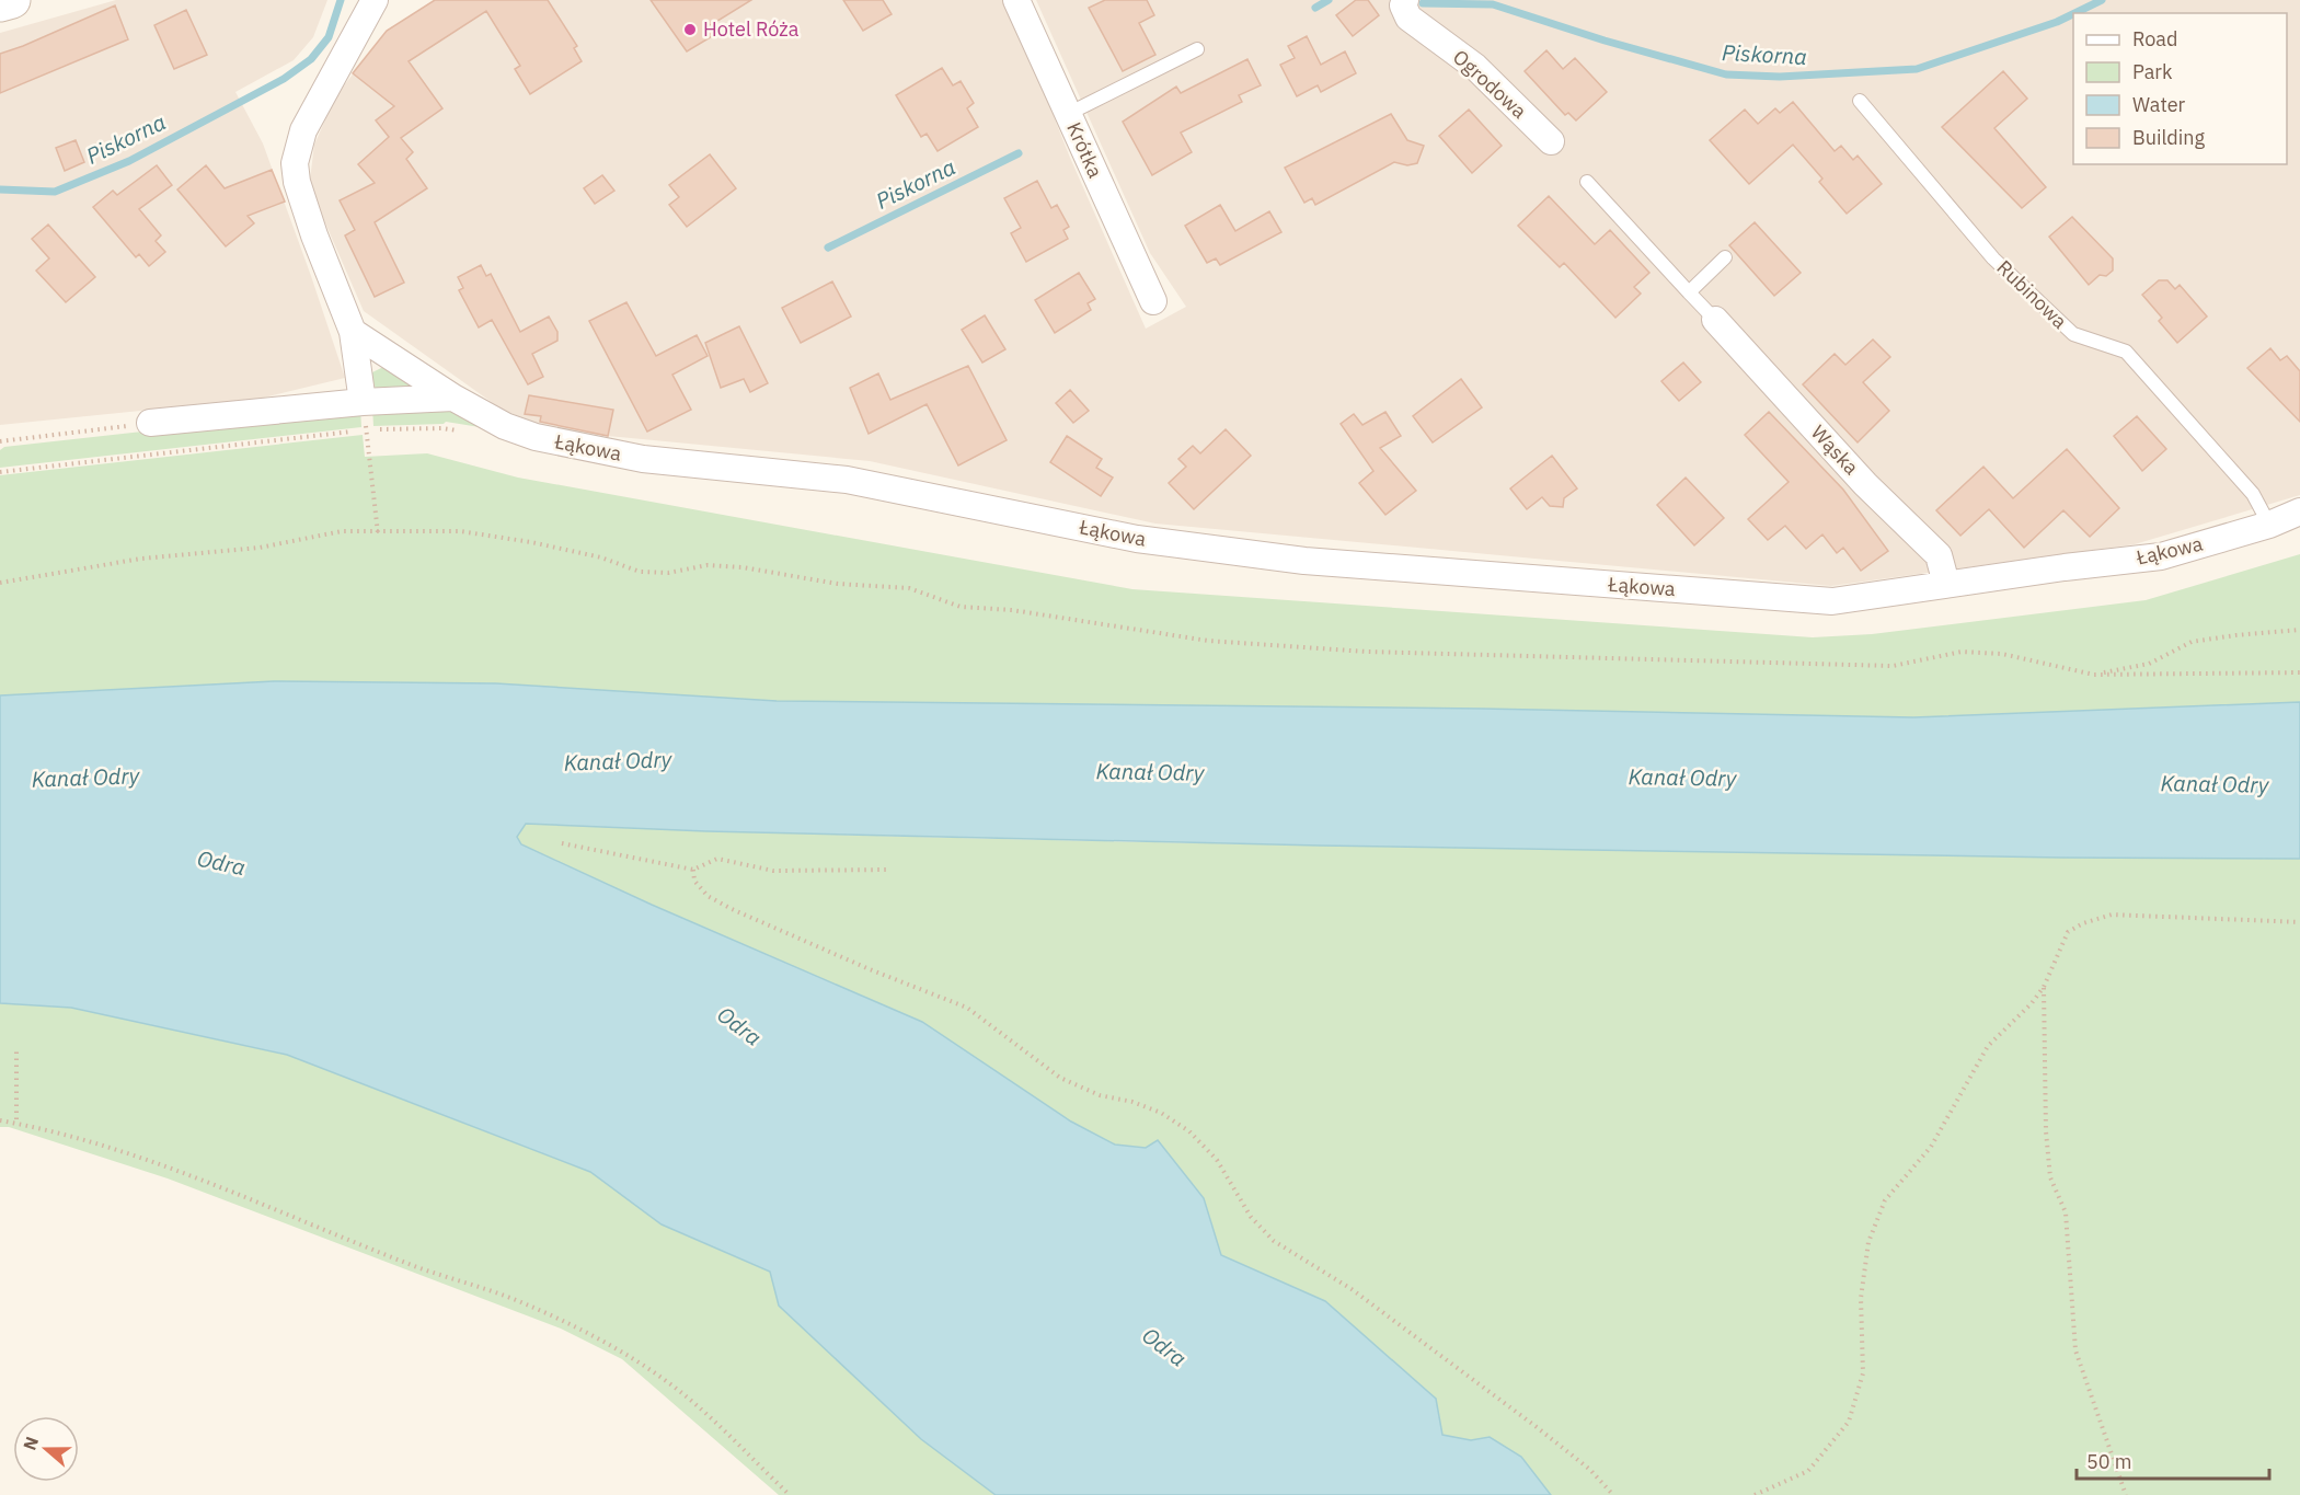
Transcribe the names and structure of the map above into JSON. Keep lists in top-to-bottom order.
{
  "streets": {
    "street": [
      "Ogrodowa",
      "Krótka",
      "Łąkowa",
      "Wąska"
    ],
    "lane": ["Rubinowa"]
  },
  "crossings": [
    ["Rubinowa", "Łąkowa"],
    ["Łąkowa", "Wąska"]
  ],
  "water": ["Piskorna", "Kanał Odry", "Odra"],
  "places": ["Hotel Róża"],
  "legend": [
    "Road",
    "Park",
    "Water",
    "Building"
  ],
  "scale_bar": "50 m",
  "north": "left"
}
